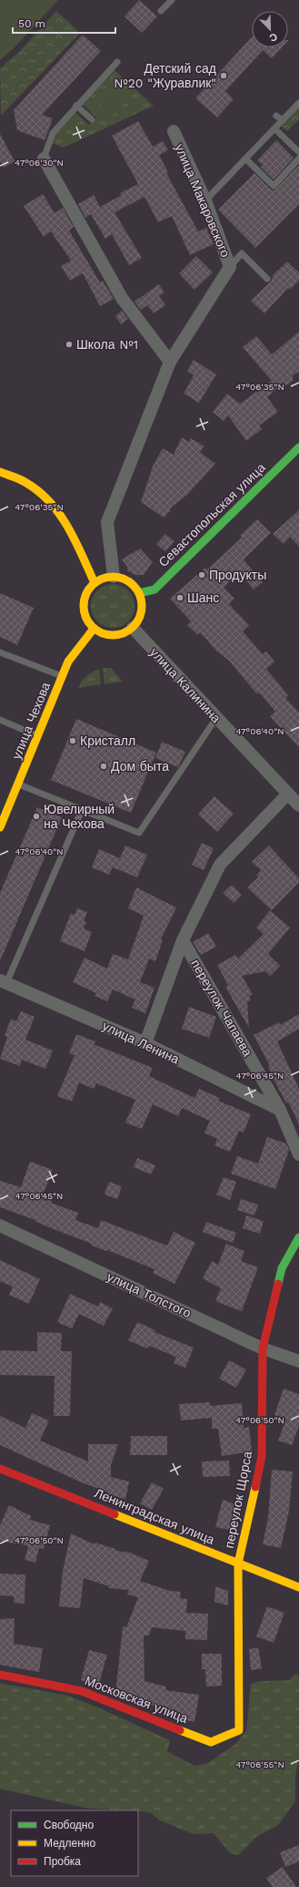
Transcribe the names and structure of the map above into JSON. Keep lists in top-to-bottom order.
{
  "streets": {
    "street": [
      "улица Макаровского",
      "Севастопольская улица",
      "улица Калинина",
      "улица Чехова",
      "переулок Чапаева",
      "улица Ленина",
      "улица Толстого",
      "переулок Щорса",
      "Ленинградская улица",
      "Московская улица"
    ]
  },
  "crossings": [
    ["улица Макаровского", "Севастопольская улица"],
    ["улица Макаровского", "улица Калинина"],
    ["улица Макаровского", "улица Чехова"],
    ["Севастопольская улица", "улица Калинина"],
    ["Севастопольская улица", "улица Чехова"],
    ["улица Калинина", "улица Чехова"],
    ["улица Калинина", "переулок Чапаева"],
    ["переулок Чапаева", "улица Ленина"],
    ["улица Толстого", "переулок Щорса"],
    ["переулок Щорса", "Ленинградская улица"],
    ["переулок Щорса", "Московская улица"]
  ],
  "places": [
    "Детский сад №20 \"Журавлик\"",
    "Школа №1",
    "Продукты",
    "Шанс",
    "Кристалл",
    "Дом быта",
    "Ювелирный на Чехова"
  ],
  "legend": ["Свободно", "Медленно", "Пробка"],
  "scale_bar": "50 m",
  "north": "bottom right",
  "coordinates": [
    "47°06'30\"N",
    "47°06'35\"N",
    "47°06'40\"N",
    "47°06'45\"N",
    "47°06'50\"N",
    "47°06'55\"N"
  ]
}
